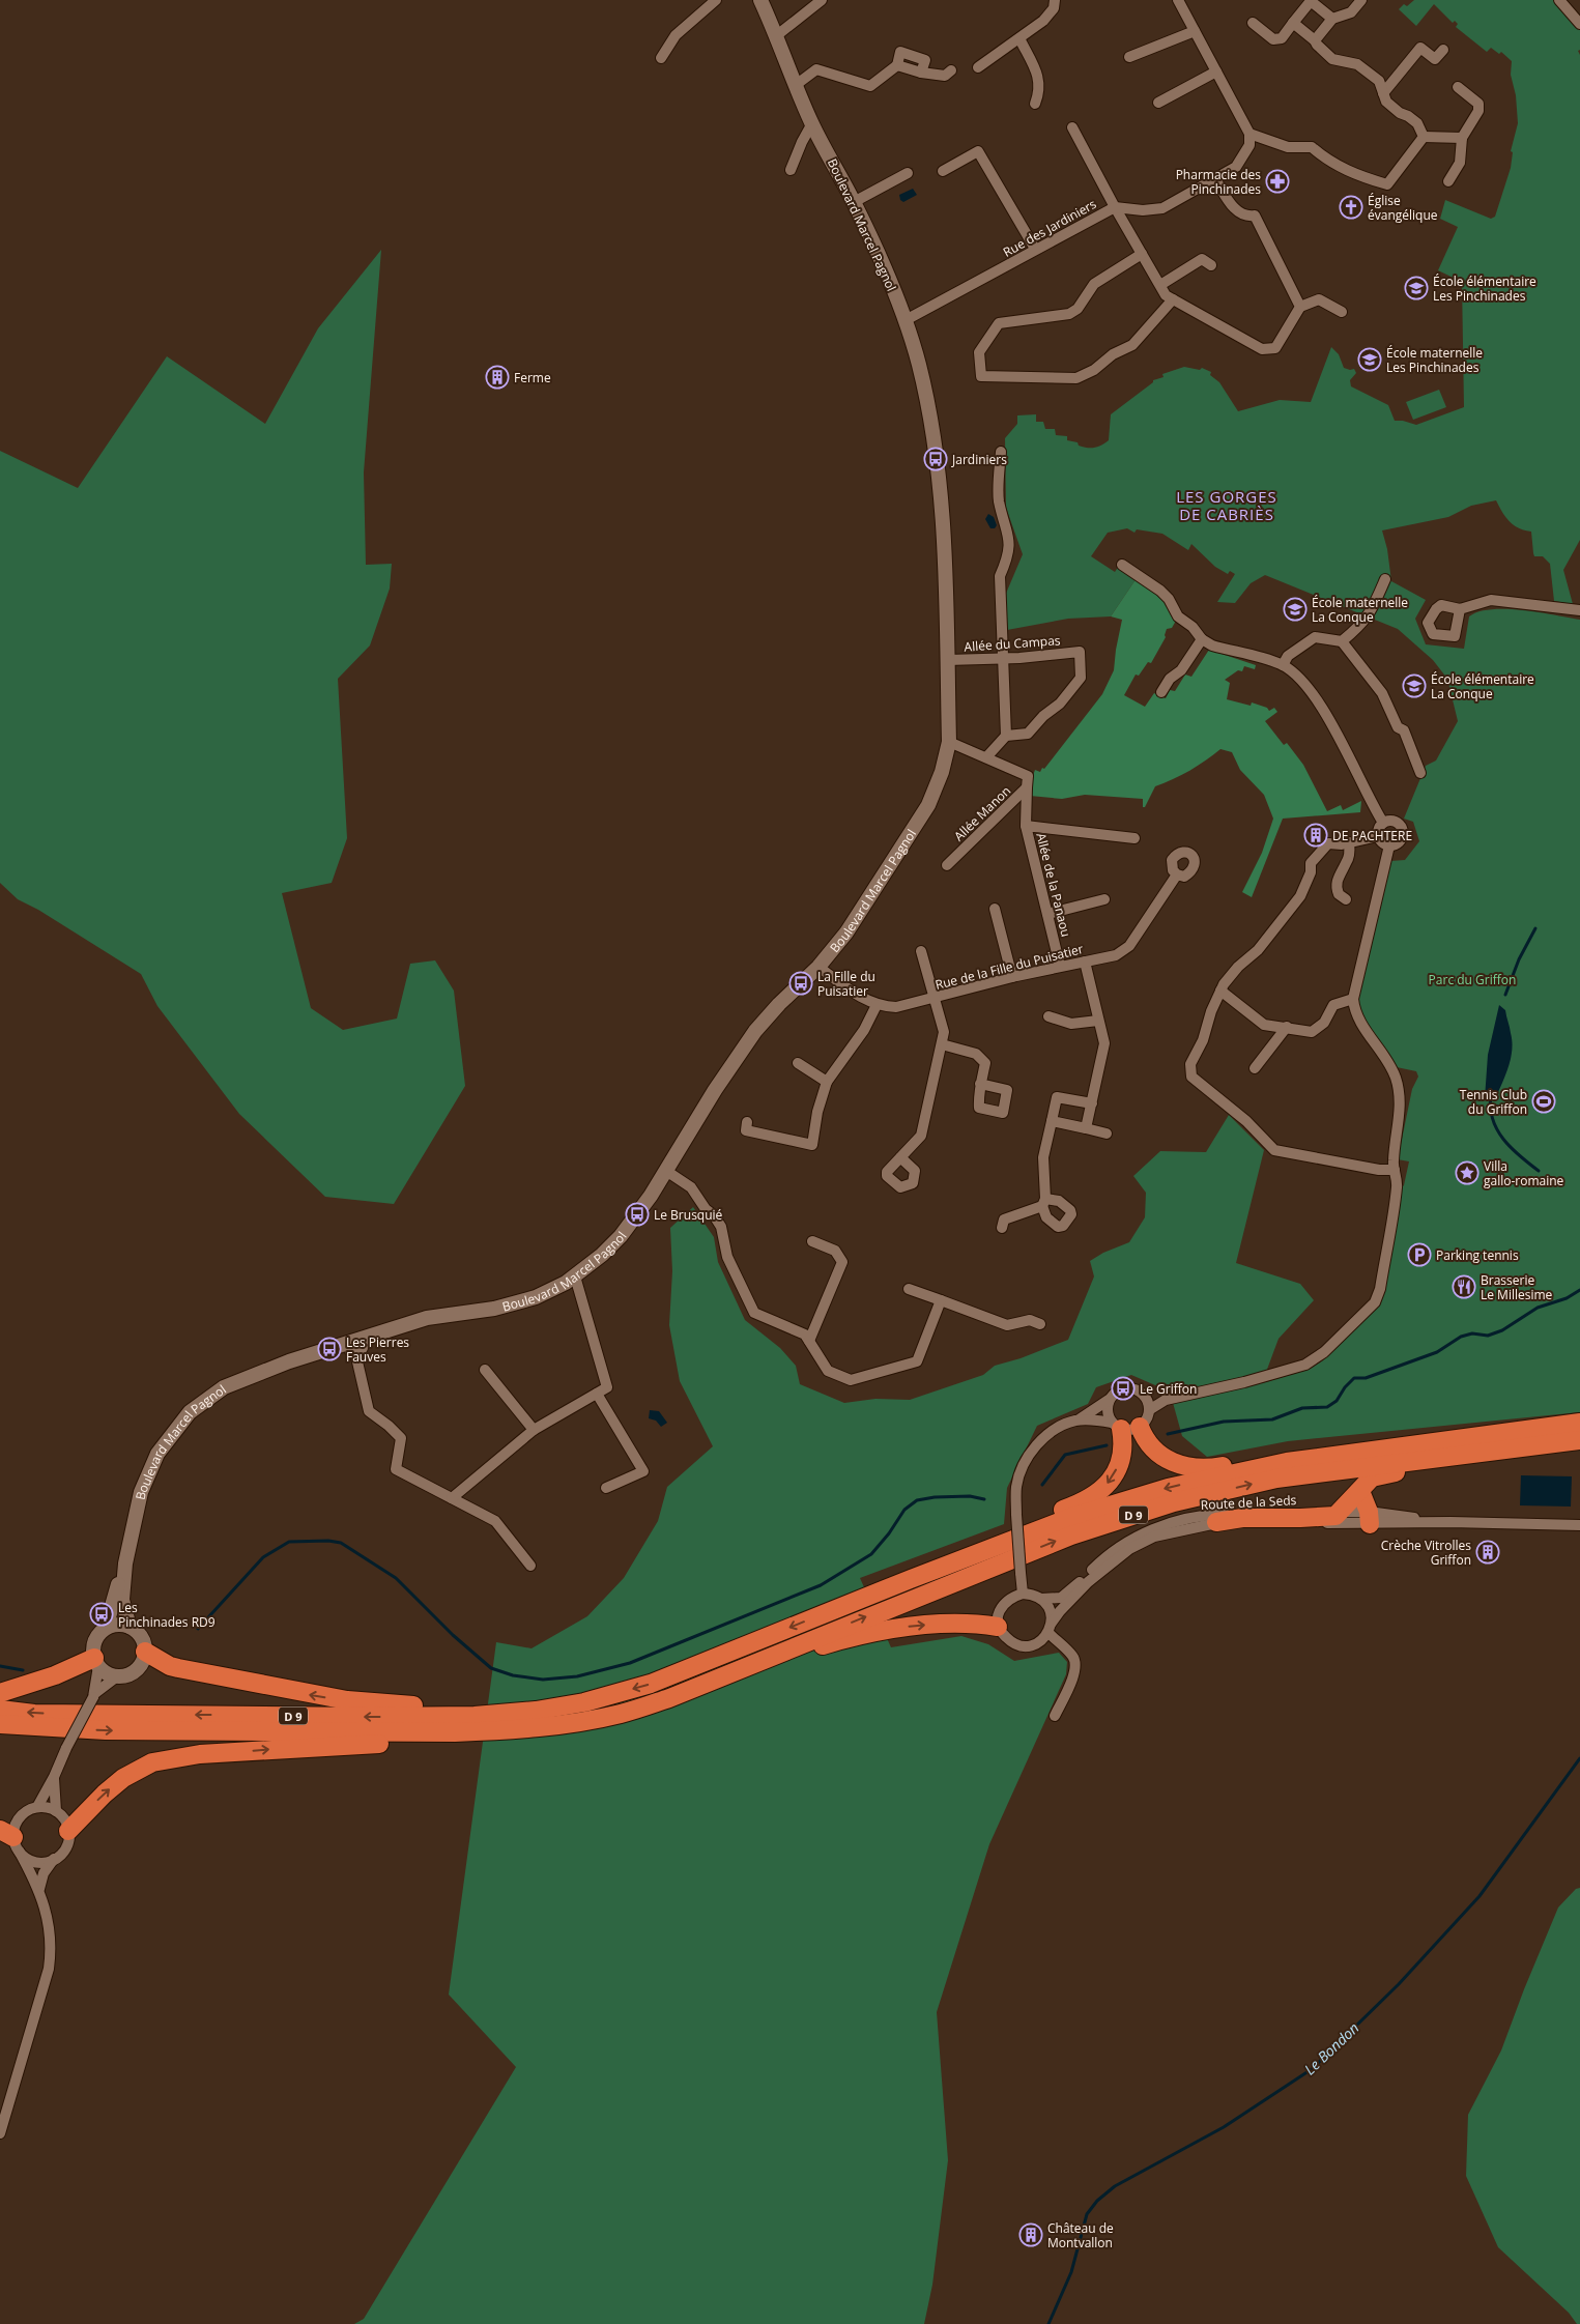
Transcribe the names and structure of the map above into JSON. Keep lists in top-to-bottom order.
{
  "streets": {
    "highway": ["D 9"],
    "street": [
      "Boulevard Marcel Pagnol",
      "Rue des Jardiniers",
      "Allée du Campas",
      "Allée Manon",
      "Allée de la Panaou",
      "Rue de la Fille du Puisatier",
      "Route de la Seds"
    ]
  },
  "crossings": [
    ["Boulevard Marcel Pagnol", "Rue des Jardiniers"],
    ["Boulevard Marcel Pagnol", "Allée du Campas"],
    ["Boulevard Marcel Pagnol", "Rue de la Fille du Puisatier"],
    ["Allée de la Panaou", "Rue de la Fille du Puisatier"]
  ],
  "districts": ["LES GORGES DE CABRIÈS"],
  "water": ["Le Bondon"],
  "parks": ["Parc du Griffon"],
  "places": {
    "pharmacy": ["Pharmacie des Pinchinades"],
    "church": ["Église évangélique"],
    "school or university": [
      "École élémentaire Les Pinchinades",
      "École maternelle Les Pinchinades",
      "École maternelle La Conque",
      "École élémentaire La Conque"
    ],
    "building": [
      "Ferme",
      "DE PACHTERE",
      "Crèche Vitrolles Griffon",
      "Château de Montvallon"
    ],
    "bus stop": [
      "Jardiniers",
      "La Fille du Puisatier",
      "Le Brusquié",
      "Les Pierres Fauves",
      "Le Griffon",
      "Les Pinchinades RD9"
    ],
    "sports": ["Tennis Club du Griffon"],
    "place": ["Villa gallo-romaine"],
    "parking": ["Parking tennis"],
    "restaurant": ["Brasserie Le Millesime"]
  }
}
